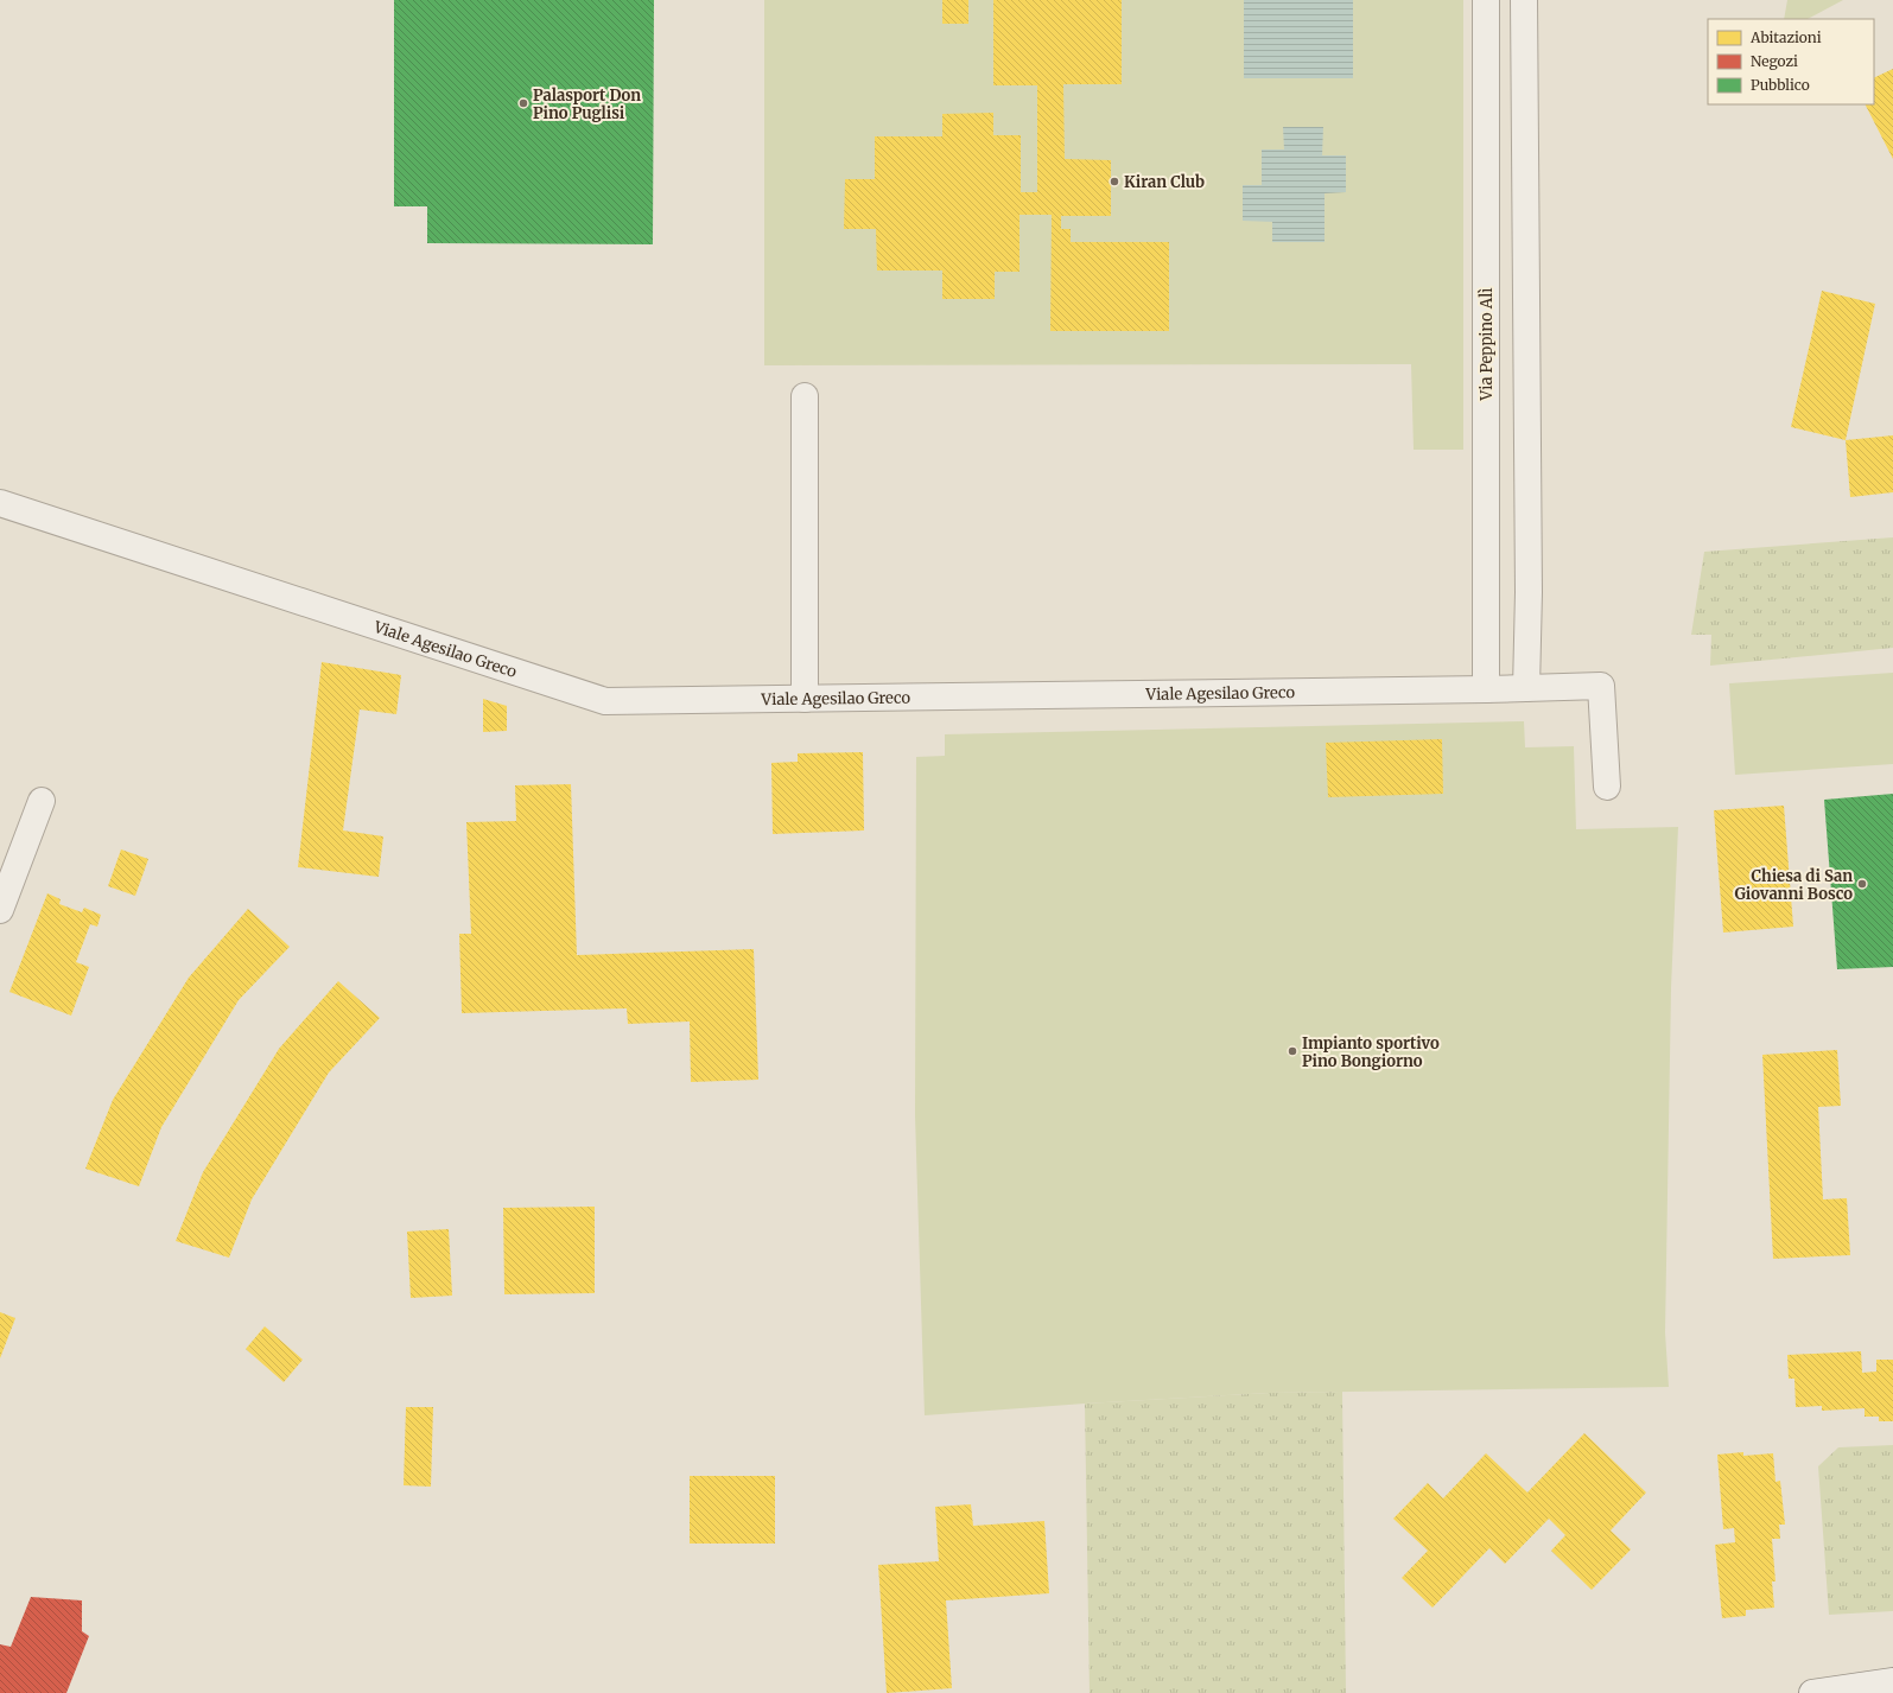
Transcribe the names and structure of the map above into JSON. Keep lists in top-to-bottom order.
{
  "streets": {
    "street": ["Via Peppino Alì", "Viale Agesilao Greco"]
  },
  "crossings": [
    ["Via Peppino Alì", "Viale Agesilao Greco"]
  ],
  "places": [
    "Palasport Don Pino Puglisi",
    "Kiran Club",
    "Chiesa di San Giovanni Bosco",
    "Impianto sportivo Pino Bongiorno"
  ],
  "legend": ["Abitazioni", "Negozi", "Pubblico"]
}
